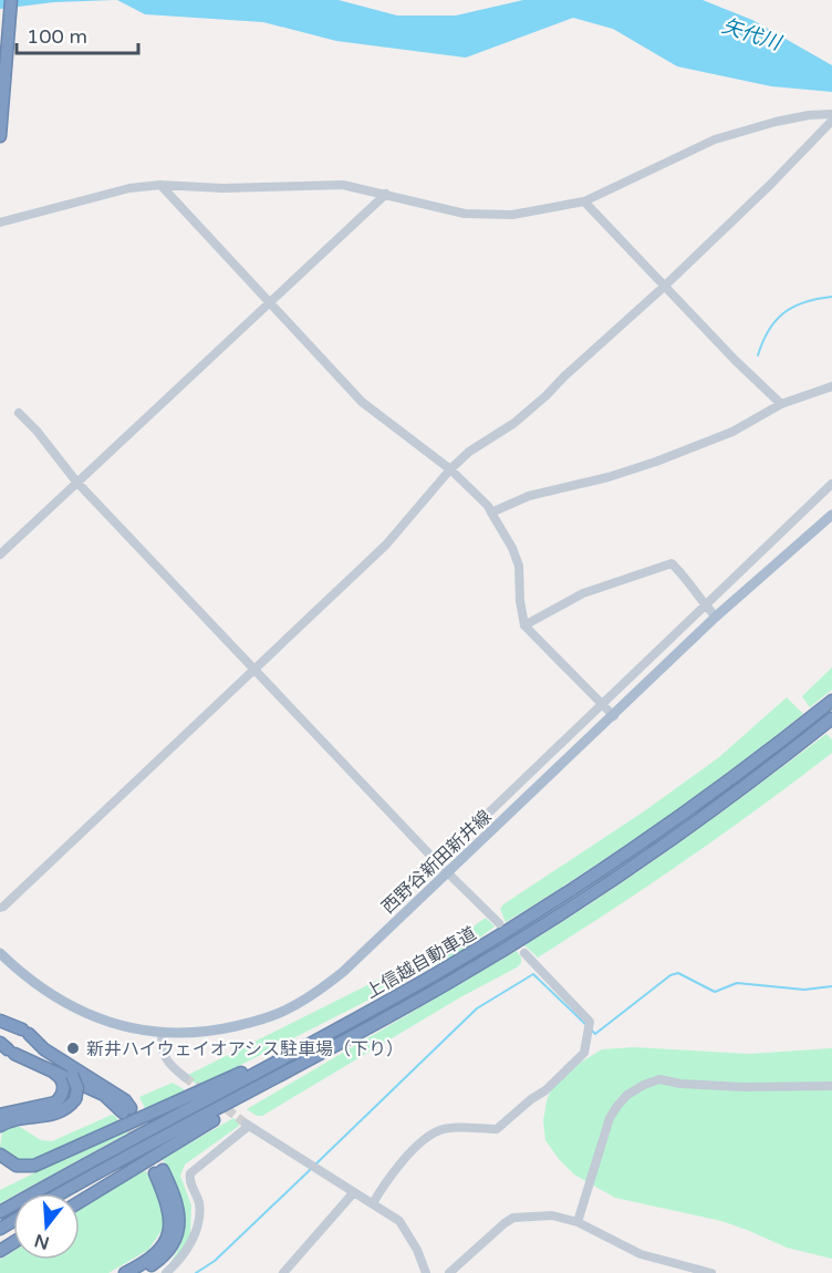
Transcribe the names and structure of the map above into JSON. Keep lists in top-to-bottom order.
{
  "streets": {
    "highway": ["上信越自動車道"],
    "main road": ["西野谷新田新井線"]
  },
  "water": ["矢代川"],
  "places": ["新井ハイウェイオアシス駐車場（下り）"],
  "scale_bar": "100 m",
  "north": "bottom"
}
